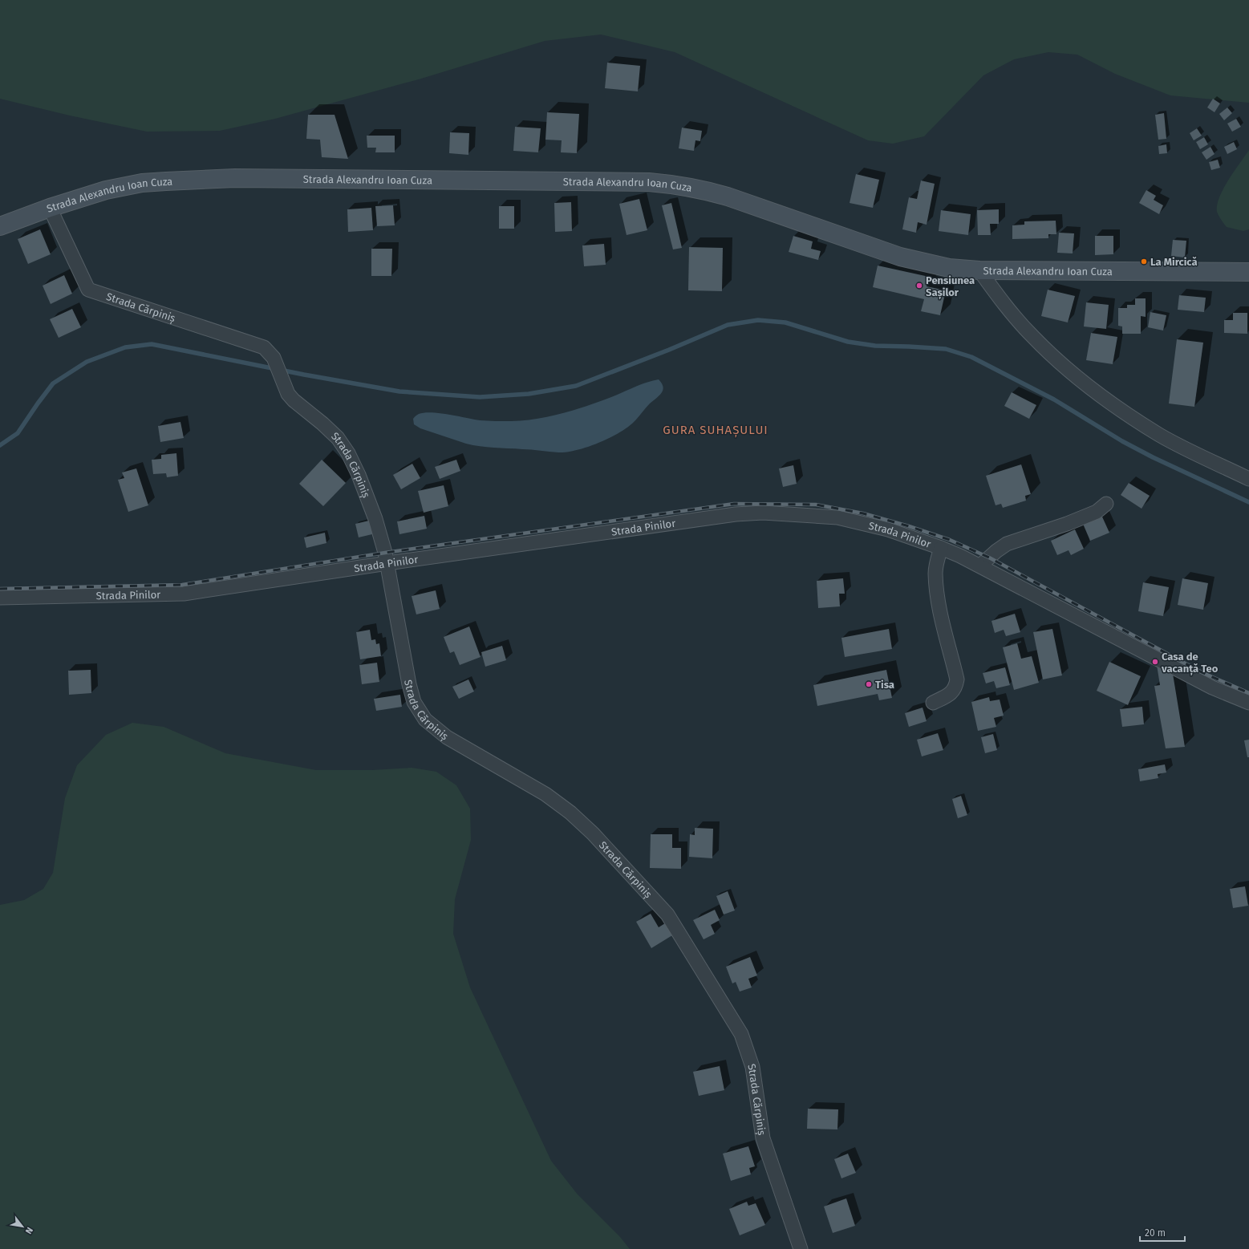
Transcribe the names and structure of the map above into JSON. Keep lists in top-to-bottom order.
{
  "streets": {
    "main road": ["Strada Alexandru Ioan Cuza"],
    "street": ["Strada Cărpiniș", "Strada Pinilor"]
  },
  "crossings": [
    ["Strada Alexandru Ioan Cuza", "Strada Cărpiniș"],
    ["Strada Cărpiniș", "Strada Pinilor"]
  ],
  "districts": ["GURA SUHAȘULUI"],
  "places": [
    "La Mircică",
    "Pensiunea Sașilor",
    "Casa de vacanță Teo",
    "Tisa"
  ],
  "scale_bar": "20 m",
  "north": "bottom right"
}
